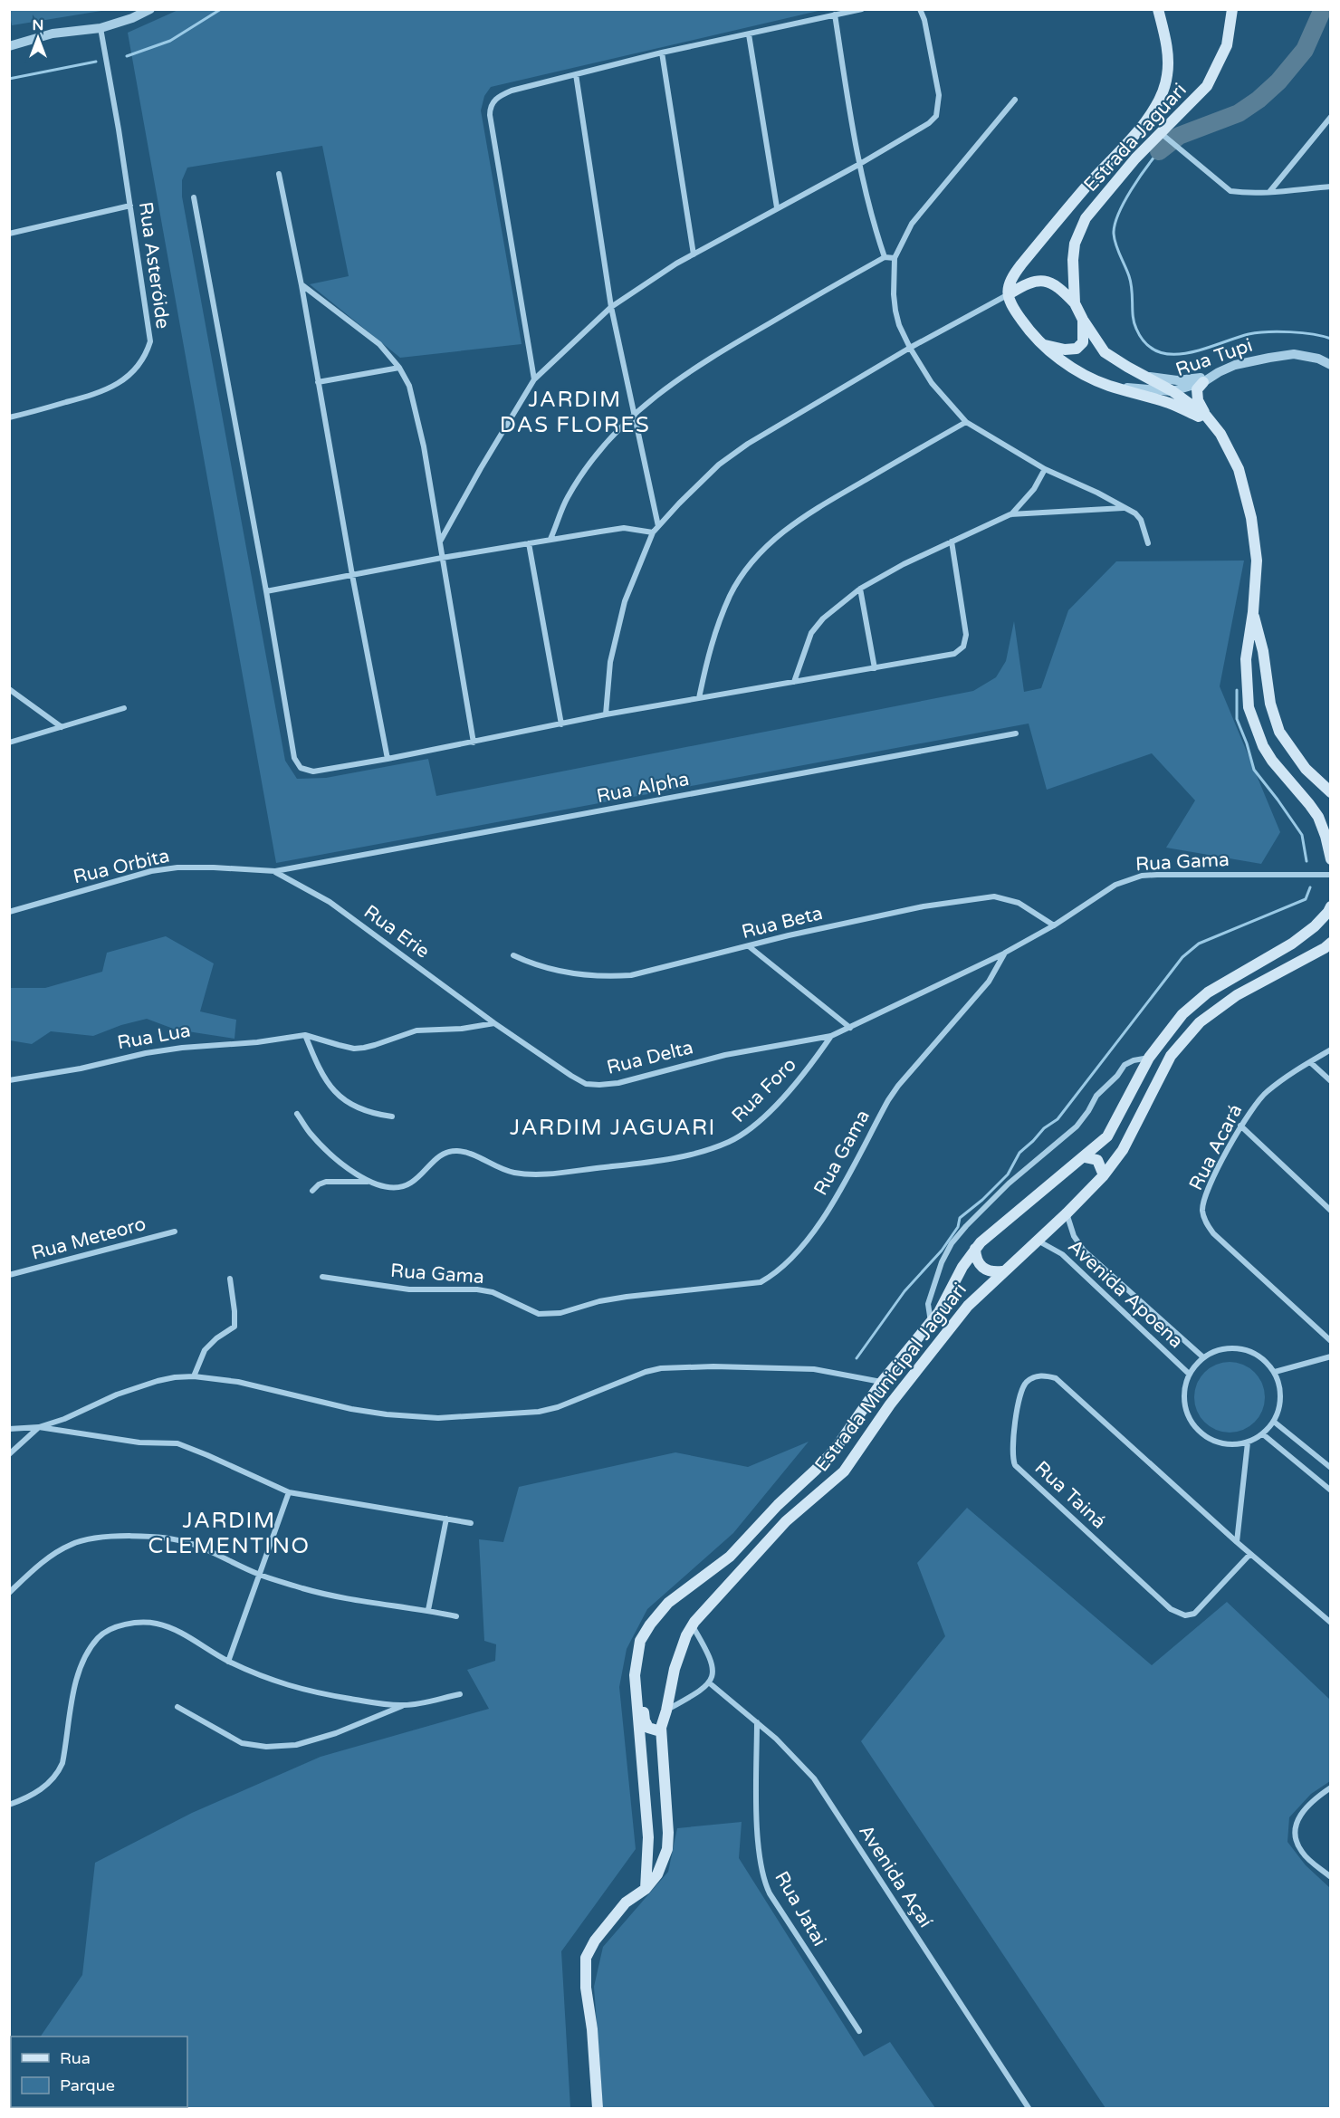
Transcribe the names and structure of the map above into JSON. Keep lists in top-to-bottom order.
{
  "streets": {
    "main road": ["Estrada Jaguari", "Estrada Municipal Jaguari"],
    "street": [
      "Rua Asteróide",
      "Rua Tupi",
      "Rua Alpha",
      "Rua Gama",
      "Rua Orbita",
      "Rua Beta",
      "Rua Erie",
      "Rua Lua",
      "Rua Delta",
      "Rua Foro",
      "Rua Acará",
      "Rua Meteoro",
      "Avenida Apoena",
      "Rua Tainá",
      "Avenida Açaí",
      "Rua Jatai"
    ]
  },
  "crossings": [
    ["Estrada Jaguari", "Rua Tupi"],
    ["Rua Alpha", "Rua Orbita"],
    ["Rua Alpha", "Rua Erie"],
    ["Rua Gama", "Rua Beta"],
    ["Rua Gama", "Rua Delta"],
    ["Rua Orbita", "Rua Erie"],
    ["Rua Erie", "Rua Delta"],
    ["Rua Delta", "Rua Foro"],
    ["Avenida Apoena", "Estrada Municipal Jaguari"],
    ["Avenida Açaí", "Rua Jatai"]
  ],
  "districts": ["JARDIM DAS FLORES", "JARDIM JAGUARI", "JARDIM CLEMENTINO"],
  "legend": ["Rua", "Parque"],
  "north": "top"
}
